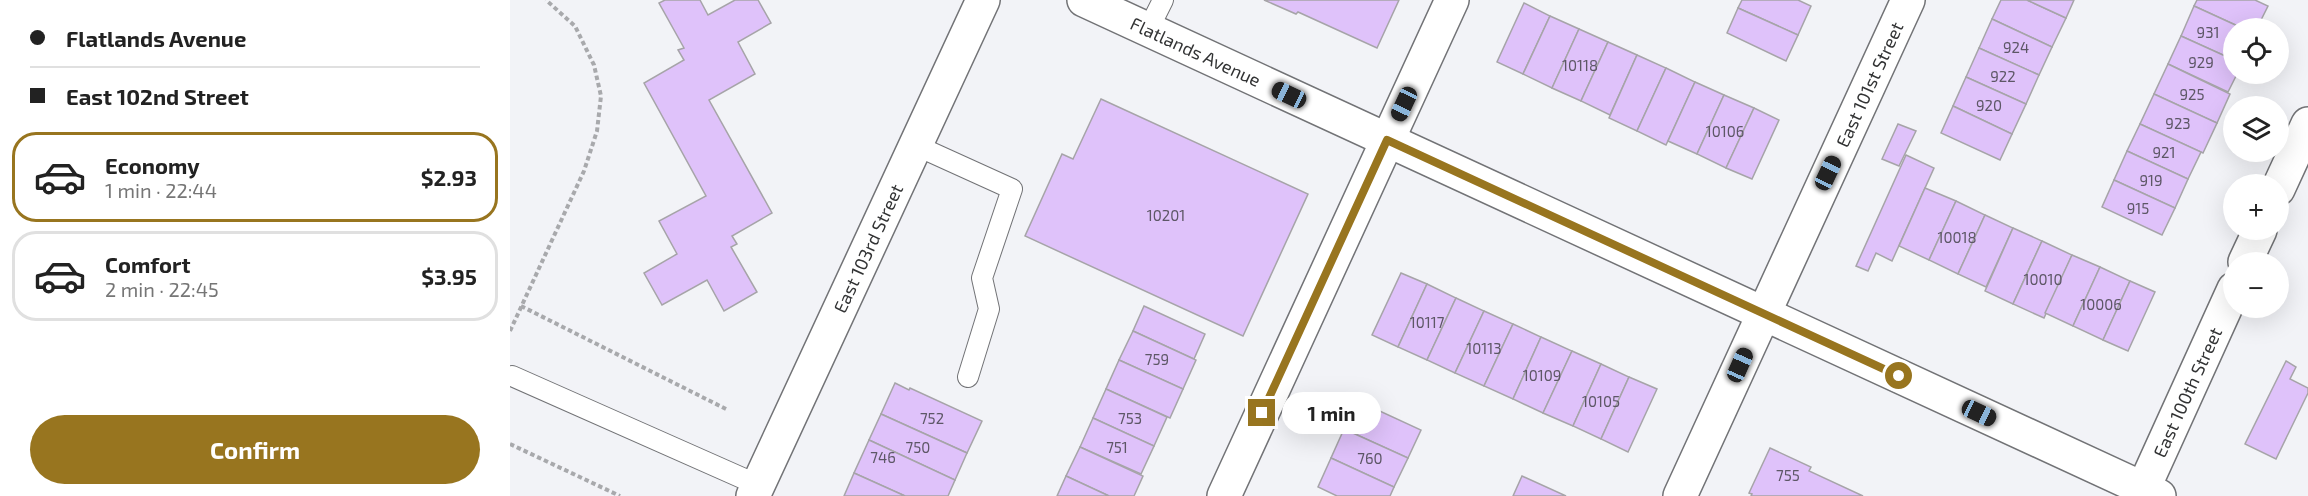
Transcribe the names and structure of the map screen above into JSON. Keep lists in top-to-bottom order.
{
  "streets": {
    "street": [
      "Flatlands Avenue",
      "East 101st Street",
      "East 103rd Street",
      "East 100th Street"
    ]
  },
  "crossings": [
    ["Flatlands Avenue", "East 101st Street"],
    ["Flatlands Avenue", "East 100th Street"]
  ],
  "house_numbers": [
    "931",
    "924",
    "929",
    "10118",
    "922",
    "925",
    "920",
    "923",
    "10106",
    "921",
    "919",
    "915",
    "10201",
    "10018",
    "10010",
    "10006",
    "10117",
    "10113",
    "759",
    "10109",
    "10105",
    "752",
    "753",
    "750",
    "751",
    "746",
    "760",
    "755"
  ],
  "page": {
    "banner": ["Flatlands Avenue", "East 102nd Street"],
    "map_buttons": ["+", "−"],
    "list": [
      {
        "name": "Economy",
        "note": "1 min · 22:44",
        "value": "$2.93"
      },
      {
        "name": "Comfort",
        "note": "2 min · 22:45",
        "value": "$3.95"
      }
    ],
    "bubble": "1 min",
    "buttons": "Confirm"
  }
}
